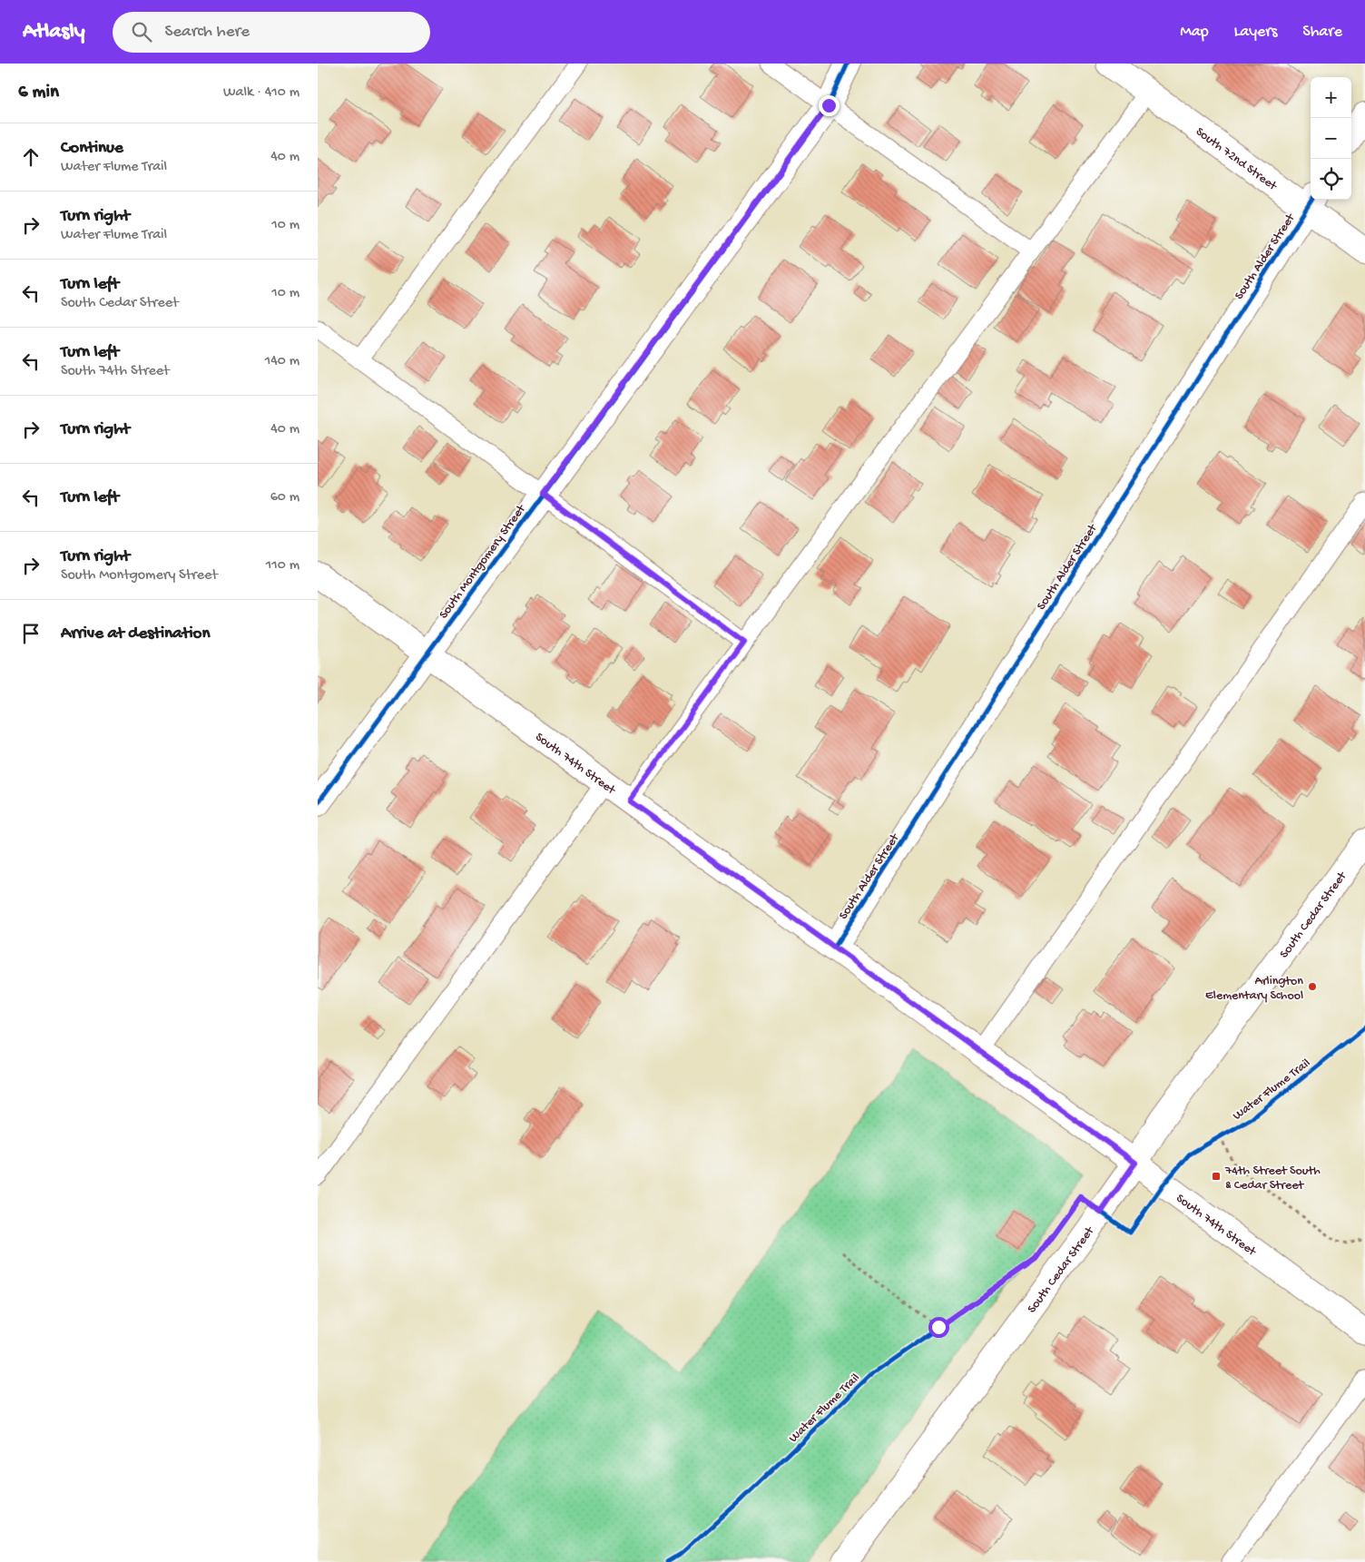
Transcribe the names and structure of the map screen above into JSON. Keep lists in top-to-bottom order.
{
  "streets": {
    "street": [
      "South 72nd Street",
      "South Alder Street",
      "South Montgomery Street",
      "South 74th Street",
      "South Cedar Street"
    ],
    "cycle path": ["Water Flume Trail"]
  },
  "crossings": [
    ["South 72nd Street", "South Alder Street"],
    ["South Alder Street", "South 74th Street"],
    ["South Montgomery Street", "South 74th Street"],
    ["South 74th Street", "South Cedar Street"]
  ],
  "places": {
    "other": ["Arlington Elementary School"],
    "transit": ["74th Street South & Cedar Street"]
  },
  "page": {
    "header": "Atlasly",
    "search": "Search here",
    "nav": ["Map", "Layers", "Share"],
    "heading": ["6 min", "Walk · 410 m"],
    "map_buttons": ["+", "−"],
    "list": [
      ["Continue", "Water Flume Trail", "40 m"],
      ["Turn right", "Water Flume Trail", "10 m"],
      ["Turn left", "South Cedar Street", "10 m"],
      ["Turn left", "South 74th Street", "140 m"],
      ["Turn right", "40 m"],
      ["Turn left", "60 m"],
      ["Turn right", "South Montgomery Street", "110 m"],
      "Arrive at destination"
    ]
  }
}
